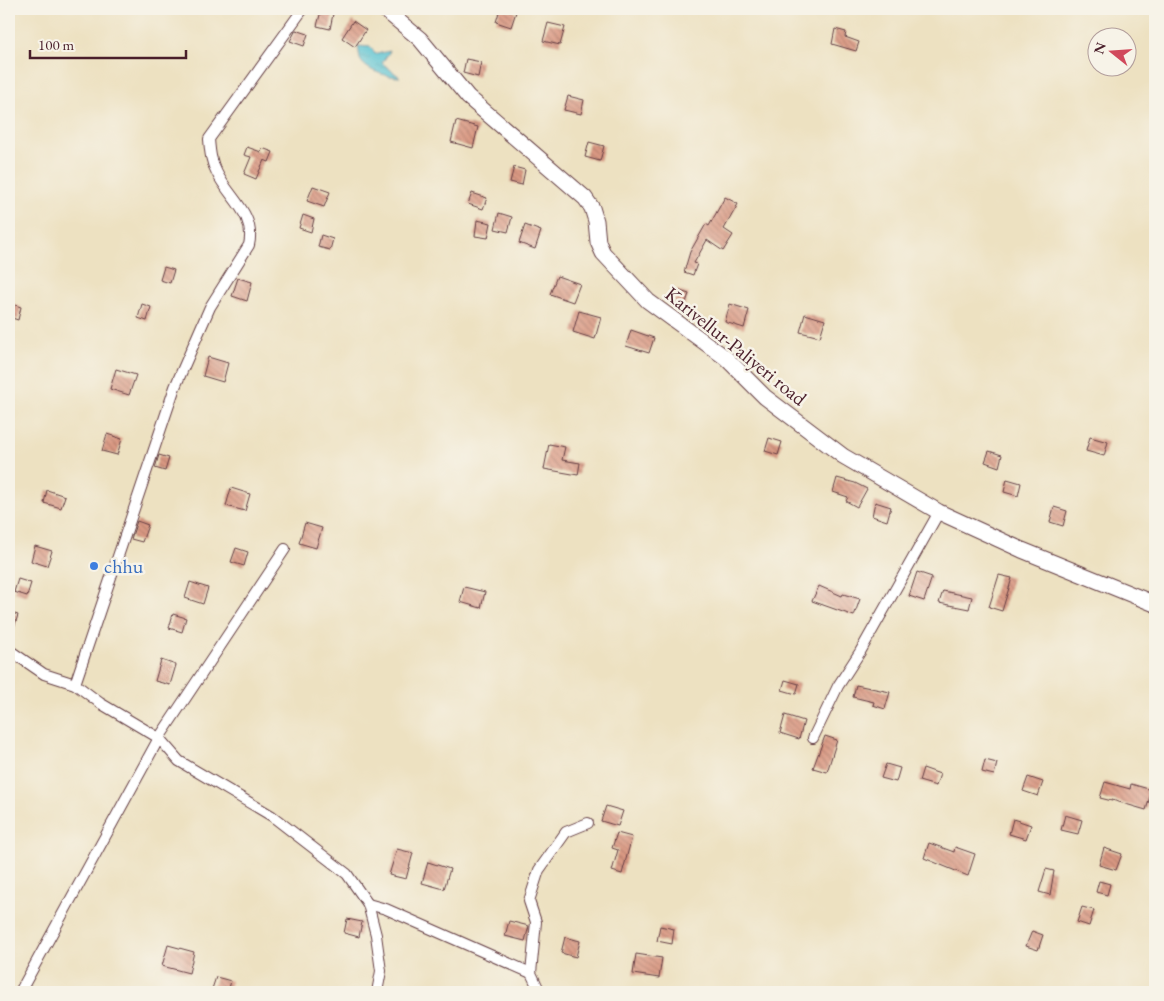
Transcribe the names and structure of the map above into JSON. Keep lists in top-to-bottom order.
{
  "streets": {
    "main road": ["Karivellur-Paliyeri road"]
  },
  "places": ["chhu"],
  "scale_bar": "100 m",
  "north": "left"
}
